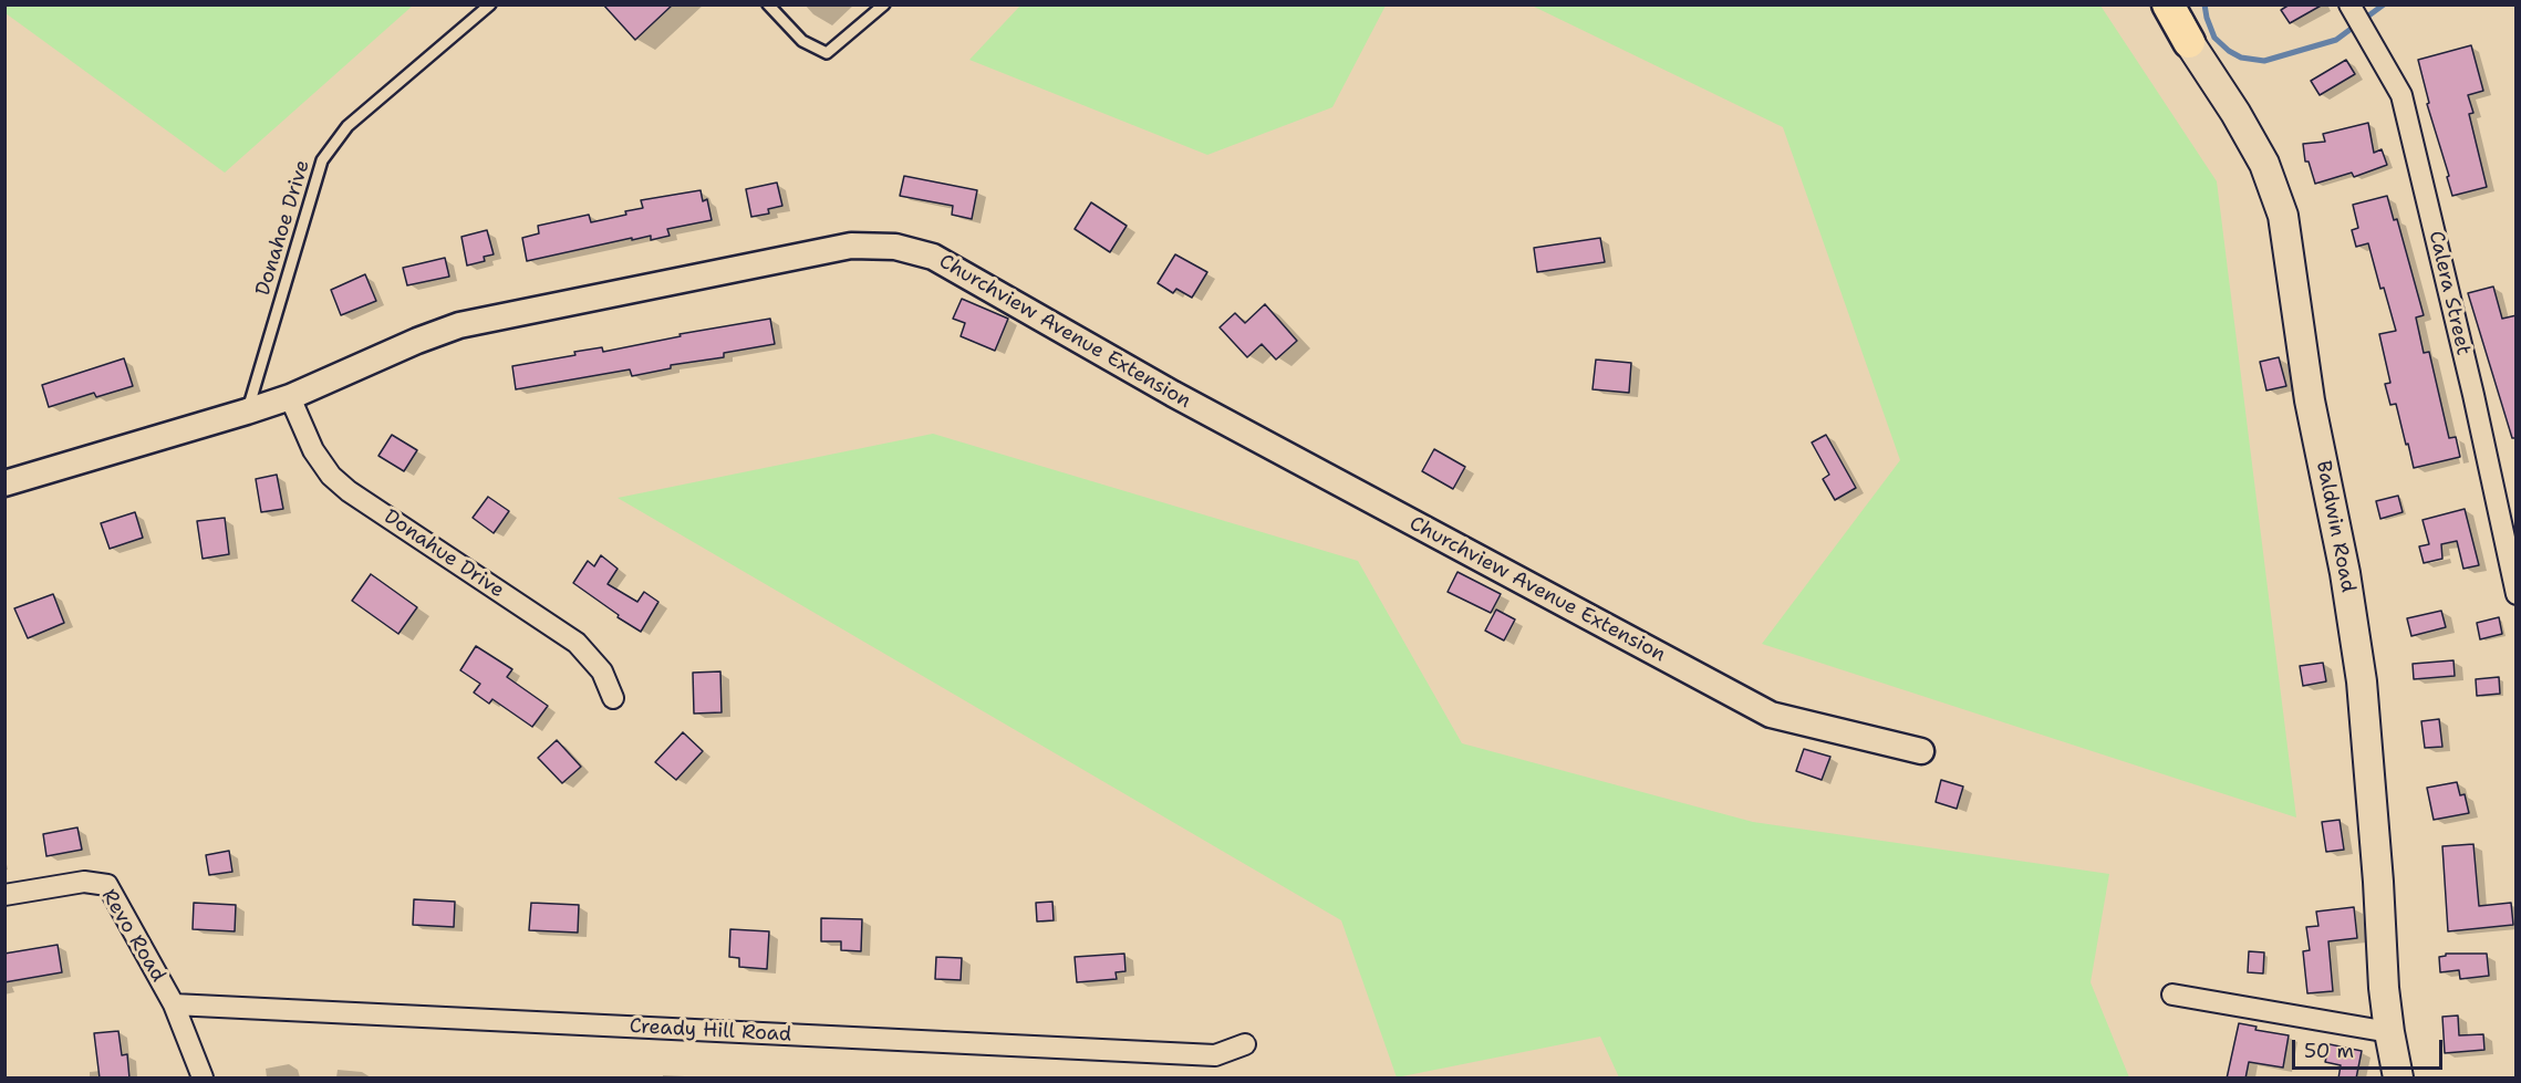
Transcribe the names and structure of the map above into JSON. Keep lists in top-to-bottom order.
{
  "streets": {
    "main road": ["Baldwin Road"],
    "street": [
      "Calera Street",
      "Churchview Avenue Extension",
      "Donahue Drive",
      "Revo Road",
      "Cready Hill Road"
    ],
    "lane": ["Donahoe Drive"]
  },
  "crossings": [
    ["Donahoe Drive", "Churchview Avenue Extension"],
    ["Churchview Avenue Extension", "Donahue Drive"],
    ["Revo Road", "Cready Hill Road"]
  ],
  "scale_bar": "50 m"
}
